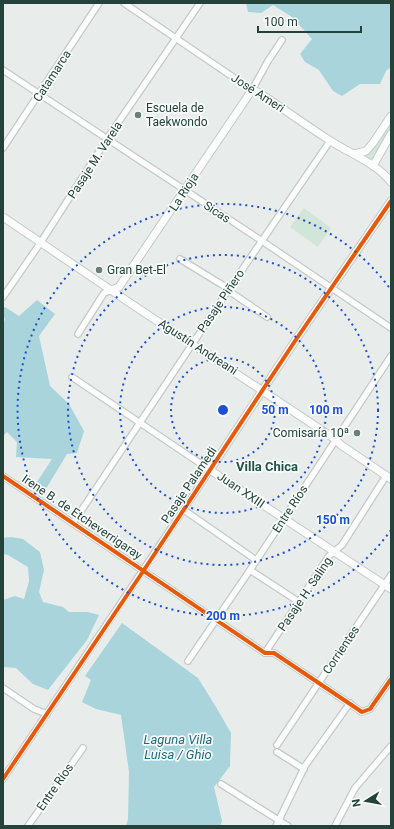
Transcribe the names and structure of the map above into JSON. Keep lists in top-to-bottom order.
{
  "streets": {
    "street": [
      "Catamarca",
      "José Ameri",
      "Pasaje M. Varela",
      "La Rioja",
      "Sicas",
      "Pasaje Piñero",
      "Agustín Andreani",
      "Pasaje Palamedi",
      "Juan XXIII",
      "Entre Ríos",
      "Irene B. de Etcheverrigaray",
      "Pasaje H. Saling",
      "Corrientes"
    ]
  },
  "crossings": [
    ["Catamarca", "Sicas"],
    ["José Ameri", "Pasaje M. Varela"],
    ["José Ameri", "La Rioja"],
    ["José Ameri", "Pasaje Piñero"],
    ["Pasaje M. Varela", "Sicas"],
    ["Pasaje M. Varela", "Agustín Andreani"],
    ["La Rioja", "Sicas"],
    ["La Rioja", "Agustín Andreani"],
    ["Sicas", "Pasaje Piñero"],
    ["Sicas", "Pasaje Palamedi"],
    ["Pasaje Piñero", "Agustín Andreani"],
    ["Pasaje Piñero", "Juan XXIII"],
    ["Pasaje Piñero", "Irene B. de Etcheverrigaray"],
    ["Agustín Andreani", "Pasaje Palamedi"],
    ["Agustín Andreani", "Entre Ríos"],
    ["Agustín Andreani", "Pasaje H. Saling"],
    ["Pasaje Palamedi", "Juan XXIII"],
    ["Pasaje Palamedi", "Irene B. de Etcheverrigaray"],
    ["Juan XXIII", "Entre Ríos"],
    ["Juan XXIII", "Pasaje H. Saling"],
    ["Juan XXIII", "Corrientes"],
    ["Entre Ríos", "Irene B. de Etcheverrigaray"],
    ["Irene B. de Etcheverrigaray", "Pasaje H. Saling"],
    ["Irene B. de Etcheverrigaray", "Corrientes"]
  ],
  "districts": ["Villa Chica"],
  "water": ["Laguna Villa Luisa / Ghio"],
  "places": ["Escuela de Taekwondo", "Gran Bet-El", "Comisaría 10ª"],
  "scale_bar": "100 m",
  "north": "left",
  "rings": [
    "50 m",
    "100 m",
    "150 m",
    "200 m"
  ]
}
